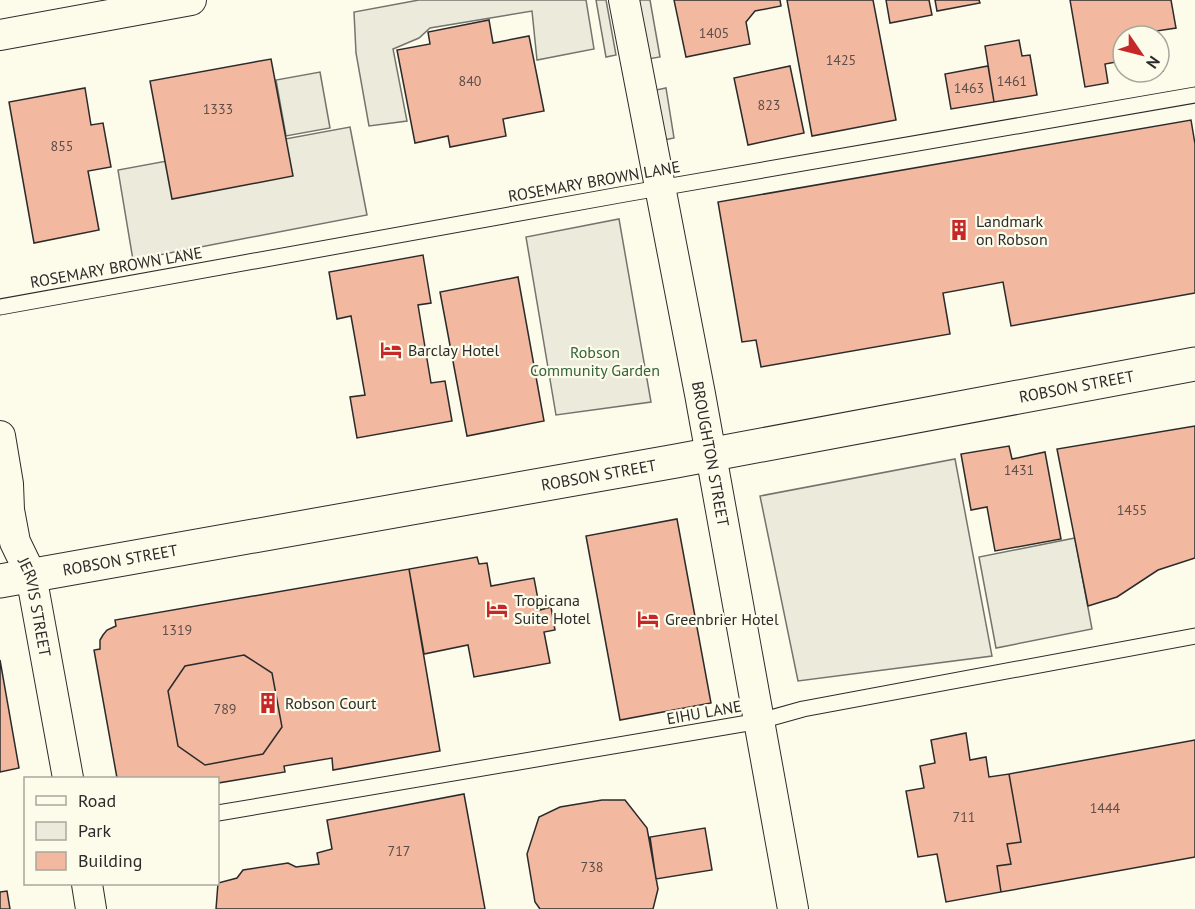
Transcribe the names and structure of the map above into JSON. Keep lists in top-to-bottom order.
{
  "streets": {
    "main road": ["ROBSON STREET"],
    "street": ["BROUGHTON STREET", "JERVIS STREET"],
    "lane": ["ROSEMARY BROWN LANE", "EIHU LANE"]
  },
  "crossings": [
    ["ROSEMARY BROWN LANE", "BROUGHTON STREET"],
    ["ROBSON STREET", "BROUGHTON STREET"],
    ["ROBSON STREET", "JERVIS STREET"],
    ["BROUGHTON STREET", "EIHU LANE"]
  ],
  "parks": ["Robson Community Garden"],
  "places": {
    "building": ["Landmark on Robson", "Robson Court"],
    "hotel": ["Barclay Hotel", "Tropicana Suite Hotel", "Greenbrier Hotel"]
  },
  "house_numbers": [
    "1405",
    "1425",
    "840",
    "1461",
    "1463",
    "823",
    "1333",
    "855",
    "1431",
    "1455",
    "1319",
    "789",
    "1444",
    "711",
    "717",
    "738"
  ],
  "legend": ["Road", "Park", "Building"],
  "north": "bottom right"
}
